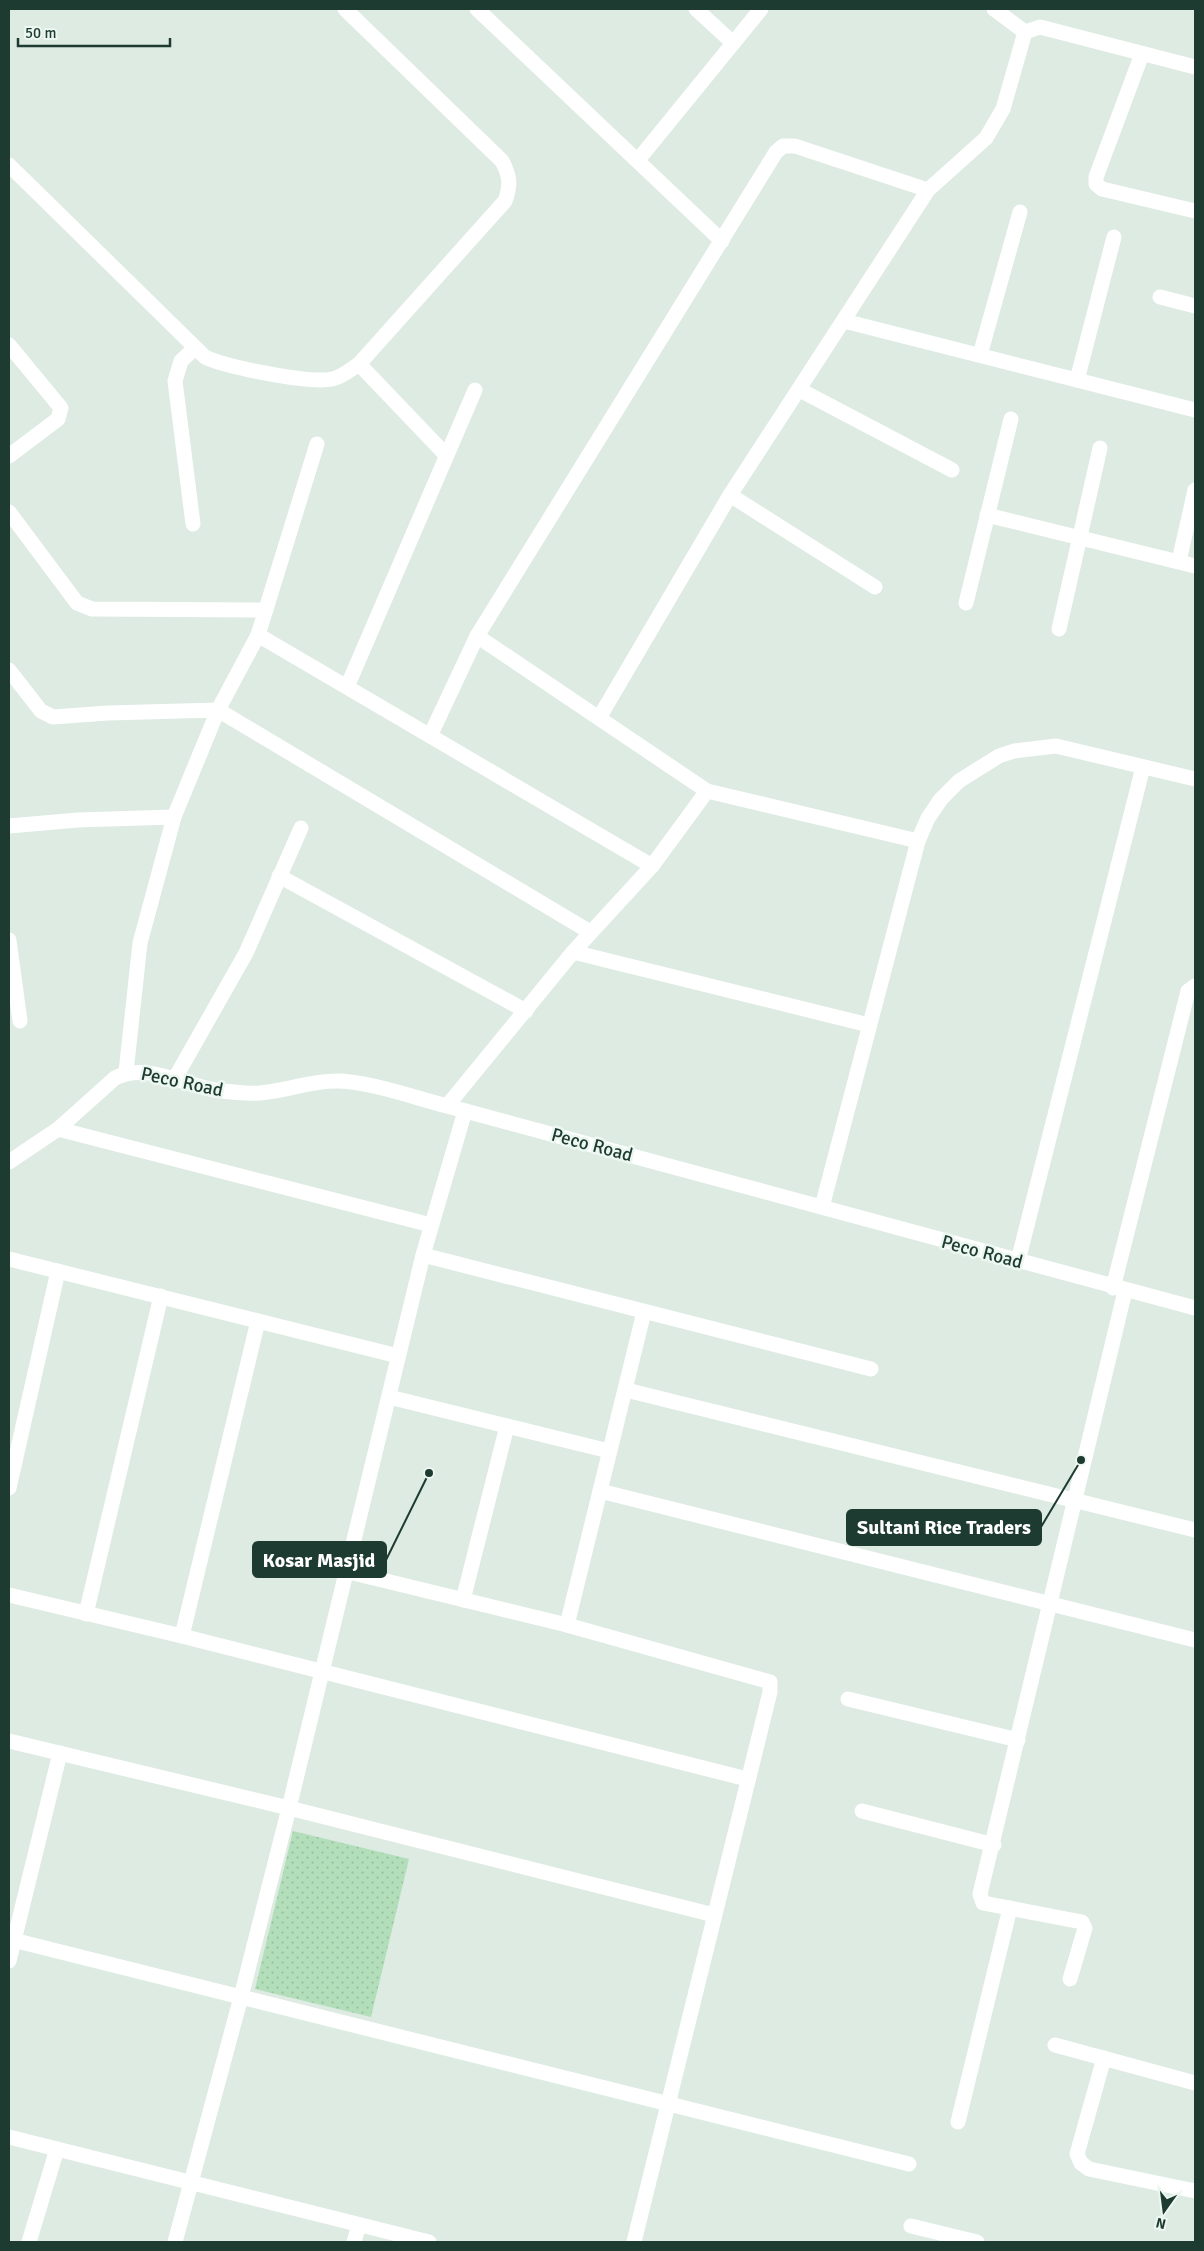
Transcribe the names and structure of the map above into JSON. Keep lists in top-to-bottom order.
{
  "streets": {
    "street": ["Peco Road"]
  },
  "places": ["Sultani Rice Traders", "Kosar Masjid"],
  "scale_bar": "50 m",
  "north": "bottom"
}
